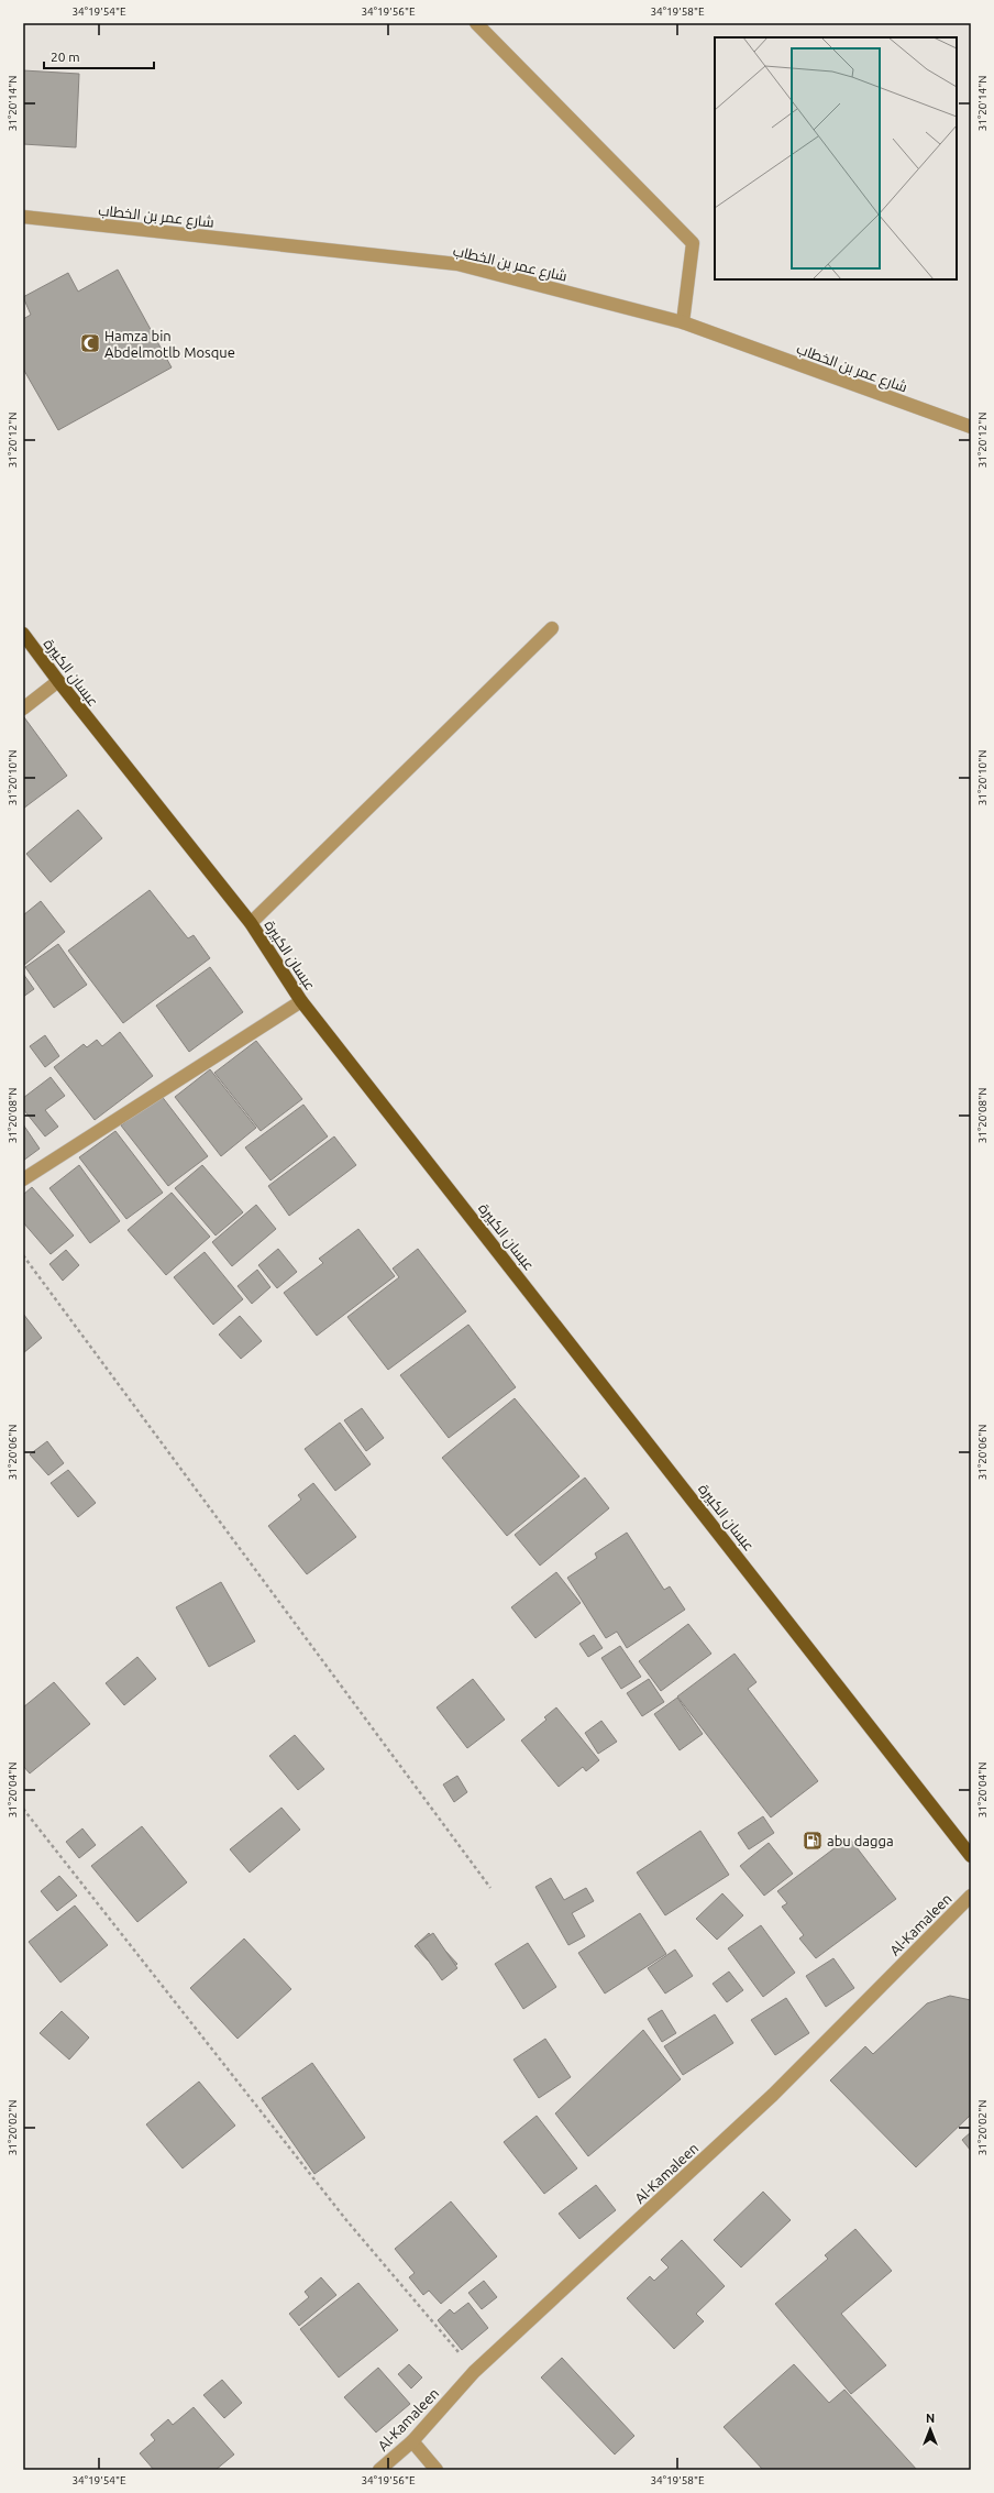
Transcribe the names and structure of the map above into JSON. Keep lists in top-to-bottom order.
{
  "streets": {
    "main road": ["عبسان الكبيرة"],
    "street": ["شارع عمر بن الخطاب", "Al-Kamaleen"]
  },
  "places": {
    "mosque": ["Hamza bin Abdelmotlb Mosque"],
    "fuel station": ["abu dagga"]
  },
  "scale_bar": "20 m",
  "north": "top",
  "coordinates": [
    "34°19'54\"E",
    "34°19'56\"E",
    "34°19'58\"E",
    "31°20'14\"N",
    "31°20'12\"N",
    "31°20'10\"N",
    "31°20'08\"N",
    "31°20'06\"N",
    "31°20'04\"N",
    "31°20'02\"N"
  ]
}
